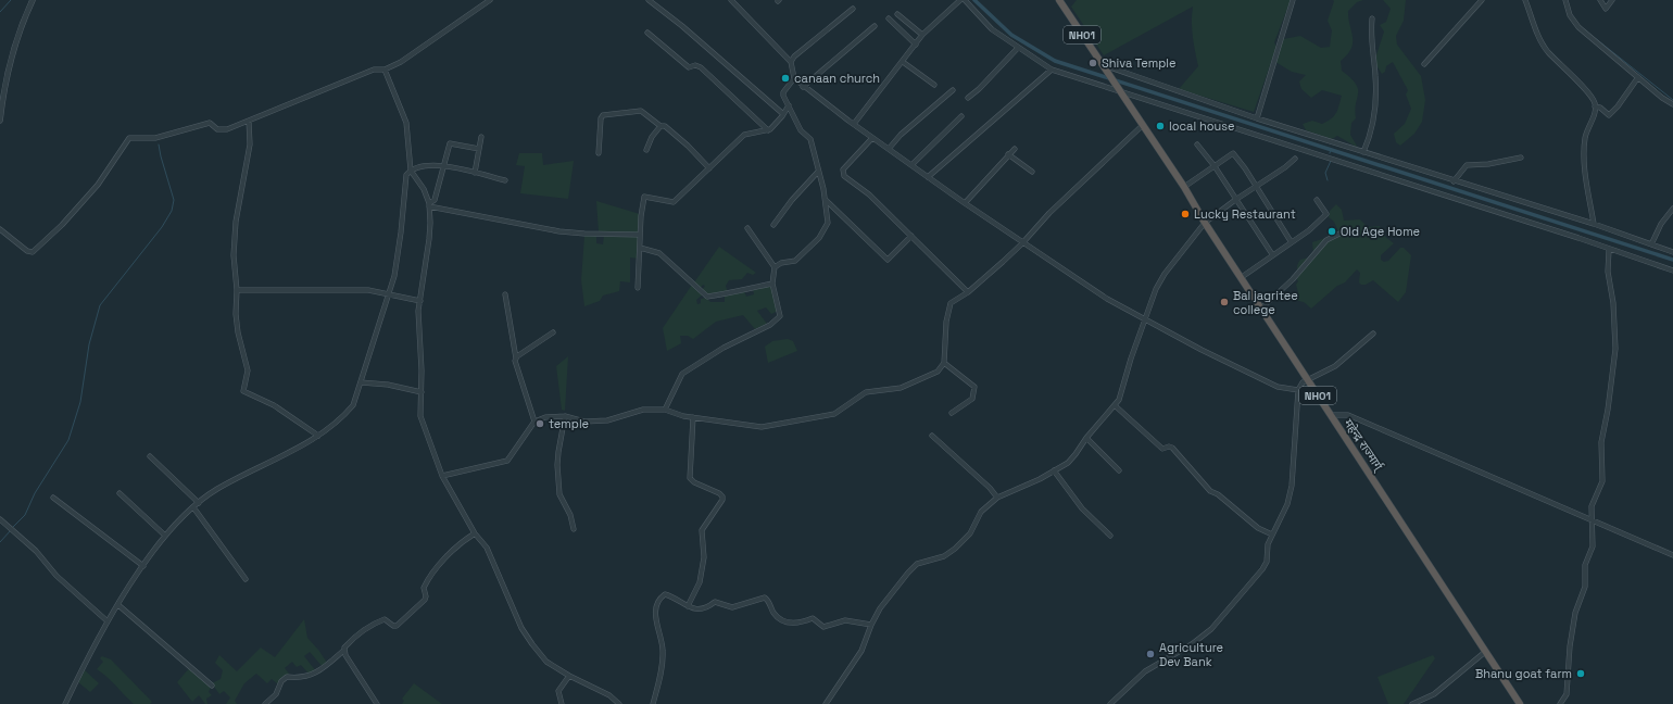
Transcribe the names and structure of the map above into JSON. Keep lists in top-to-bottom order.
{
  "streets": {
    "highway": ["NH01", "महेन्द्र राज्मार्ग्"]
  },
  "places": [
    "Shiva Temple",
    "canaan church",
    "local house",
    "Lucky Restaurant",
    "Old Age Home",
    "Bal jagritee college",
    "temple",
    "Agriculture Dev Bank",
    "Bhanu goat farm"
  ]
}
